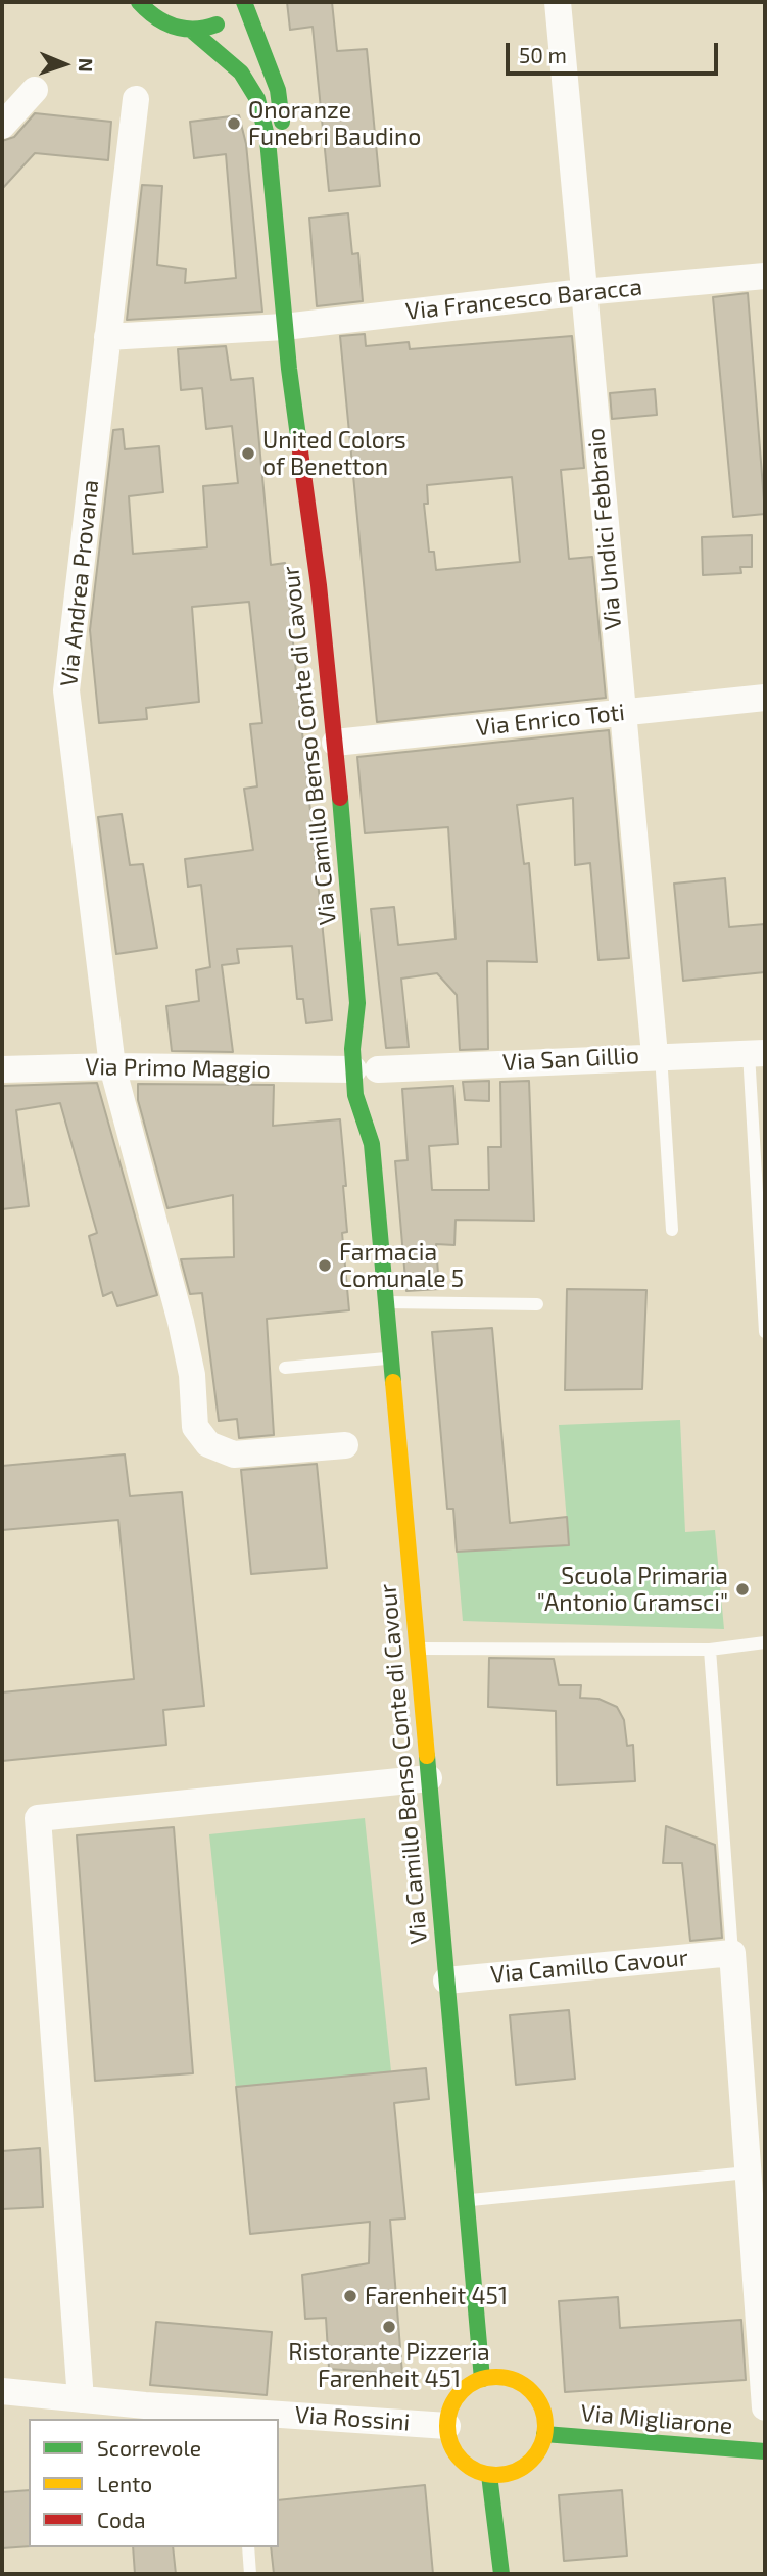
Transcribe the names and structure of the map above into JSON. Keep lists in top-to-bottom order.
{
  "streets": {
    "main road": ["Via Camillo Benso Conte di Cavour", "Via Migliarone"],
    "street": [
      "Via Francesco Baracca",
      "Via Undici Febbraio",
      "Via Andrea Provana",
      "Via Enrico Toti",
      "Via San Gillio",
      "Via Primo Maggio",
      "Via Camillo Cavour",
      "Via Rossini"
    ]
  },
  "crossings": [
    ["Via Francesco Baracca", "Via Undici Febbraio"],
    ["Via Francesco Baracca", "Via Andrea Provana"],
    ["Via Francesco Baracca", "Via Camillo Benso Conte di Cavour"],
    ["Via Undici Febbraio", "Via Enrico Toti"],
    ["Via Undici Febbraio", "Via San Gillio"],
    ["Via Andrea Provana", "Via Primo Maggio"],
    ["Via Enrico Toti", "Via Camillo Benso Conte di Cavour"],
    ["Via Camillo Benso Conte di Cavour", "Via San Gillio"],
    ["Via Camillo Benso Conte di Cavour", "Via Primo Maggio"],
    ["Via Camillo Benso Conte di Cavour", "Via Camillo Cavour"],
    ["Via Camillo Benso Conte di Cavour", "Via Rossini"],
    ["Via Camillo Benso Conte di Cavour", "Via Migliarone"],
    ["Via San Gillio", "Via Primo Maggio"],
    ["Via Rossini", "Via Migliarone"]
  ],
  "places": [
    "Onoranze Funebri Baudino",
    "United Colors of Benetton",
    "Farmacia Comunale 5",
    "Scuola Primaria \"Antonio Gramsci\"",
    "Farenheit 451",
    "Ristorante Pizzeria Farenheit 451"
  ],
  "legend": ["Scorrevole", "Lento", "Coda"],
  "scale_bar": "50 m",
  "north": "right"
}
